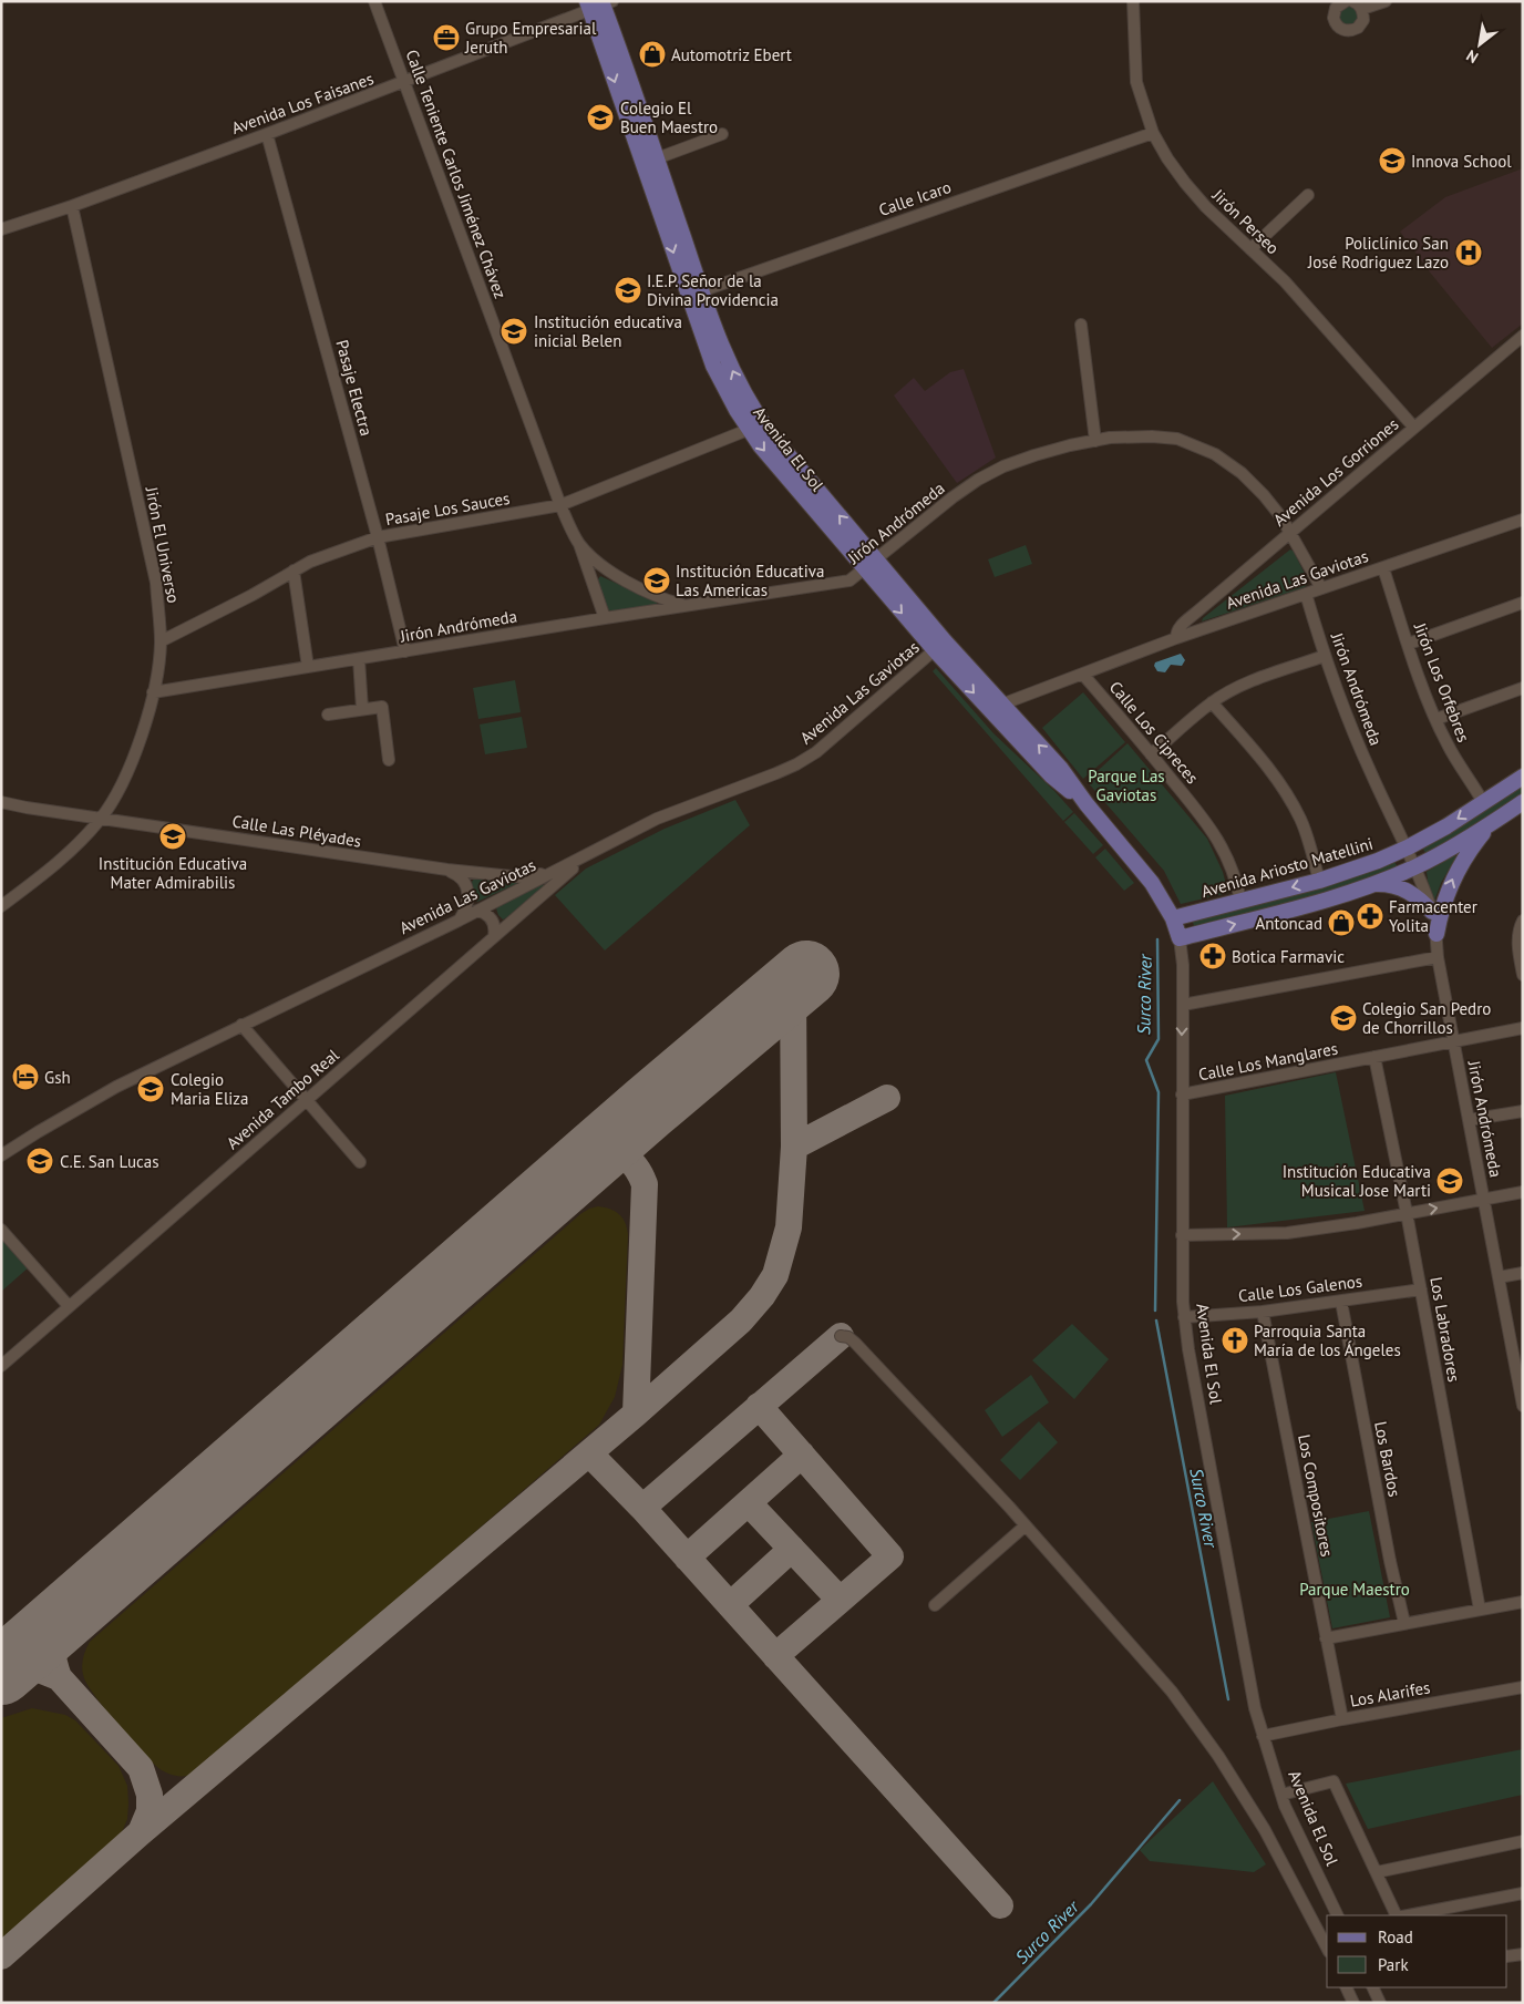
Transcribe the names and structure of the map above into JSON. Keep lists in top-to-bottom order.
{
  "streets": {
    "main road": ["Avenida El Sol", "Avenida Ariosto Matellini"],
    "street": [
      "Avenida Los Faisanes",
      "Calle Teniente Carlos Jiménez Chávez",
      "Calle Icaro",
      "Jirón Perseo",
      "Pasaje Electra",
      "Avenida Los Gorriones",
      "Pasaje Los Sauces",
      "Jirón Andrómeda",
      "Jirón El Universo",
      "Avenida Las Gaviotas",
      "Jirón Los Orfebres",
      "Calle Los Cipreces",
      "Calle Las Pléyades",
      "Calle Los Manglares",
      "Avenida Tambo Real",
      "Calle Los Galenos",
      "Los Labradores",
      "Los Bardos",
      "Los Compositores",
      "Los Alarifes"
    ]
  },
  "crossings": [
    ["Avenida Los Faisanes", "Calle Teniente Carlos Jiménez Chávez"],
    ["Avenida Los Faisanes", "Pasaje Electra"],
    ["Avenida Los Faisanes", "Avenida El Sol"],
    ["Avenida Los Faisanes", "Jirón El Universo"],
    ["Calle Teniente Carlos Jiménez Chávez", "Pasaje Los Sauces"],
    ["Calle Teniente Carlos Jiménez Chávez", "Jirón Andrómeda"],
    ["Calle Icaro", "Jirón Perseo"],
    ["Calle Icaro", "Avenida El Sol"],
    ["Jirón Perseo", "Avenida Los Gorriones"],
    ["Pasaje Electra", "Pasaje Los Sauces"],
    ["Pasaje Electra", "Jirón Andrómeda"],
    ["Avenida El Sol", "Pasaje Los Sauces"],
    ["Avenida El Sol", "Jirón Andrómeda"],
    ["Avenida El Sol", "Avenida Las Gaviotas"],
    ["Avenida El Sol", "Avenida Ariosto Matellini"],
    ["Avenida El Sol", "Calle Los Manglares"],
    ["Avenida El Sol", "Calle Los Galenos"],
    ["Avenida El Sol", "Los Alarifes"],
    ["Avenida Los Gorriones", "Jirón Andrómeda"],
    ["Avenida Los Gorriones", "Avenida Las Gaviotas"],
    ["Pasaje Los Sauces", "Jirón El Universo"],
    ["Jirón Andrómeda", "Jirón El Universo"],
    ["Jirón Andrómeda", "Avenida Las Gaviotas"],
    ["Jirón Andrómeda", "Avenida Ariosto Matellini"],
    ["Jirón Andrómeda", "Calle Los Manglares"],
    ["Jirón El Universo", "Calle Las Pléyades"],
    ["Avenida Las Gaviotas", "Jirón Los Orfebres"],
    ["Avenida Las Gaviotas", "Calle Los Cipreces"],
    ["Avenida Las Gaviotas", "Calle Las Pléyades"],
    ["Avenida Las Gaviotas", "Avenida Tambo Real"],
    ["Jirón Los Orfebres", "Avenida Ariosto Matellini"],
    ["Calle Los Cipreces", "Avenida Ariosto Matellini"],
    ["Calle Las Pléyades", "Avenida Tambo Real"],
    ["Calle Los Manglares", "Los Labradores"],
    ["Calle Los Galenos", "Los Labradores"],
    ["Calle Los Galenos", "Los Bardos"],
    ["Calle Los Galenos", "Los Compositores"],
    ["Los Compositores", "Los Alarifes"]
  ],
  "water": ["Surco River"],
  "parks": ["Parque Las Gaviotas", "Parque Maestro"],
  "places": {
    "office": ["Grupo Empresarial Jeruth"],
    "shop": ["Automotriz Ebert", "Antoncad"],
    "school or university": [
      "Colegio El Buen Maestro",
      "Innova School",
      "I.E.P. Señor de la Divina Providencia",
      "Institución educativa inicial Belen",
      "Institución Educativa Las Americas",
      "Institución Educativa Mater Admirabilis",
      "Colegio San Pedro de Chorrillos",
      "Colegio Maria Eliza",
      "C.E. San Lucas",
      "Institución Educativa Musical Jose Marti"
    ],
    "hospital": ["Policlínico San José Rodriguez Lazo"],
    "pharmacy": ["Farmacenter Yolita", "Botica Farmavic"],
    "hotel": ["Gsh"],
    "church": ["Parroquia Santa María de los Ángeles"]
  },
  "legend": ["Road", "Park"],
  "north": "bottom left"
}
